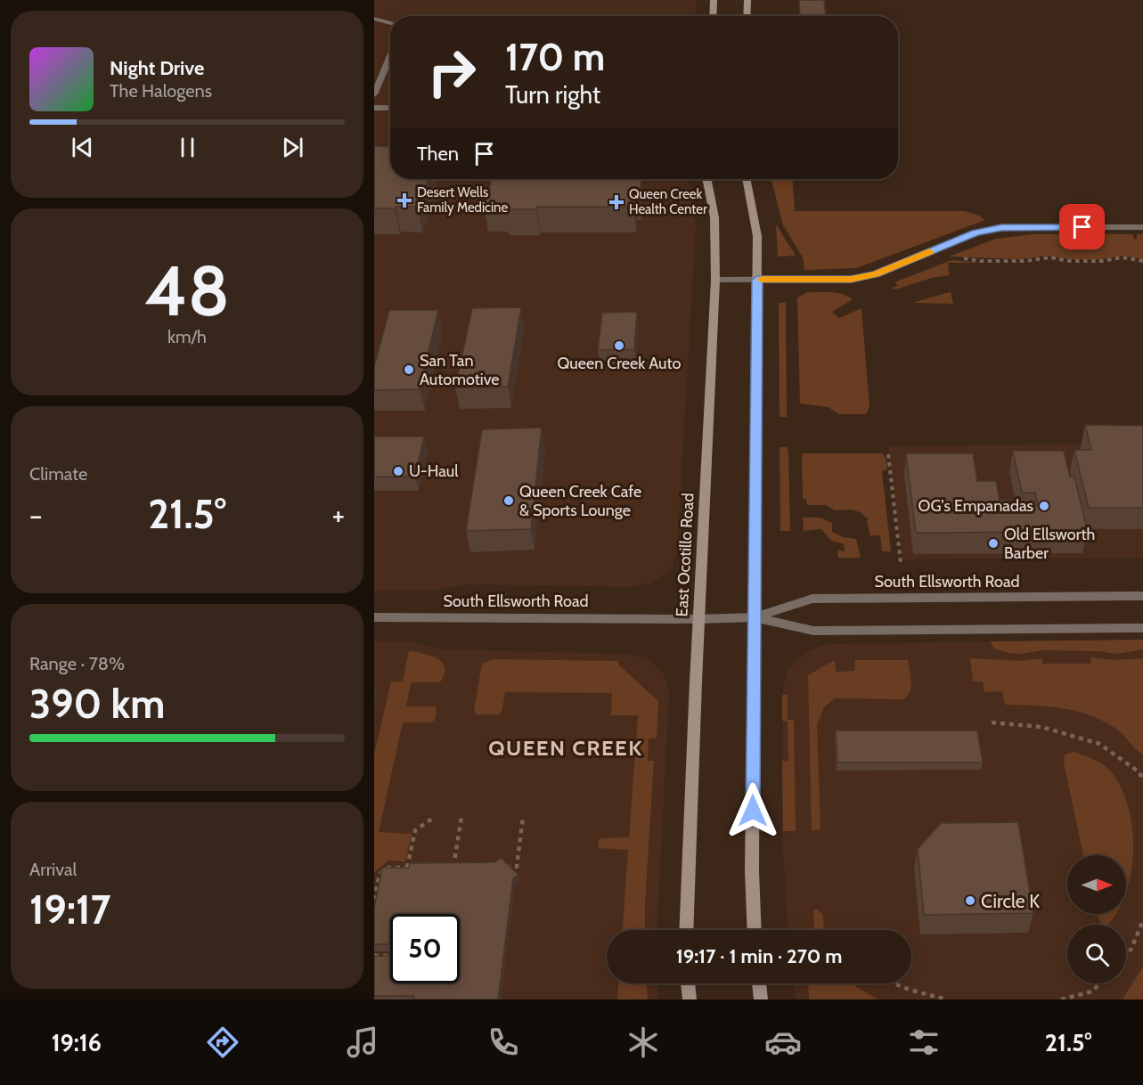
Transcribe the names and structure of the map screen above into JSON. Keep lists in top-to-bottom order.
{
  "streets": {
    "main road": ["East Ocotillo Road"],
    "street": ["South Ellsworth Road"]
  },
  "crossings": [
    ["East Ocotillo Road", "South Ellsworth Road"]
  ],
  "districts": ["QUEEN CREEK"],
  "places": {
    "health": ["Desert Wells Family Medicine", "Queen Creek Health Center"],
    "other": [
      "Queen Creek Auto",
      "San Tan Automotive",
      "U-Haul",
      "Queen Creek Cafe & Sports Lounge",
      "OG's Empanadas",
      "Old Ellsworth Barber",
      "Circle K"
    ]
  },
  "north": "right",
  "page": {
    "turn": ["170 m", "Turn right"],
    "song": ["Night Drive", "The Halogens"],
    "then": "Then",
    "tile": [
      ["48", "km/h"],
      "Climate",
      ["Range · 78%", "390 km"],
      ["Arrival", "19:17"]
    ],
    "heat": ["−", "21.5°", "+"],
    "limit": "50",
    "trip": "19:17 · 1 min · 270 m",
    "tabs": ["19:16", "21.5°"]
  }
}
